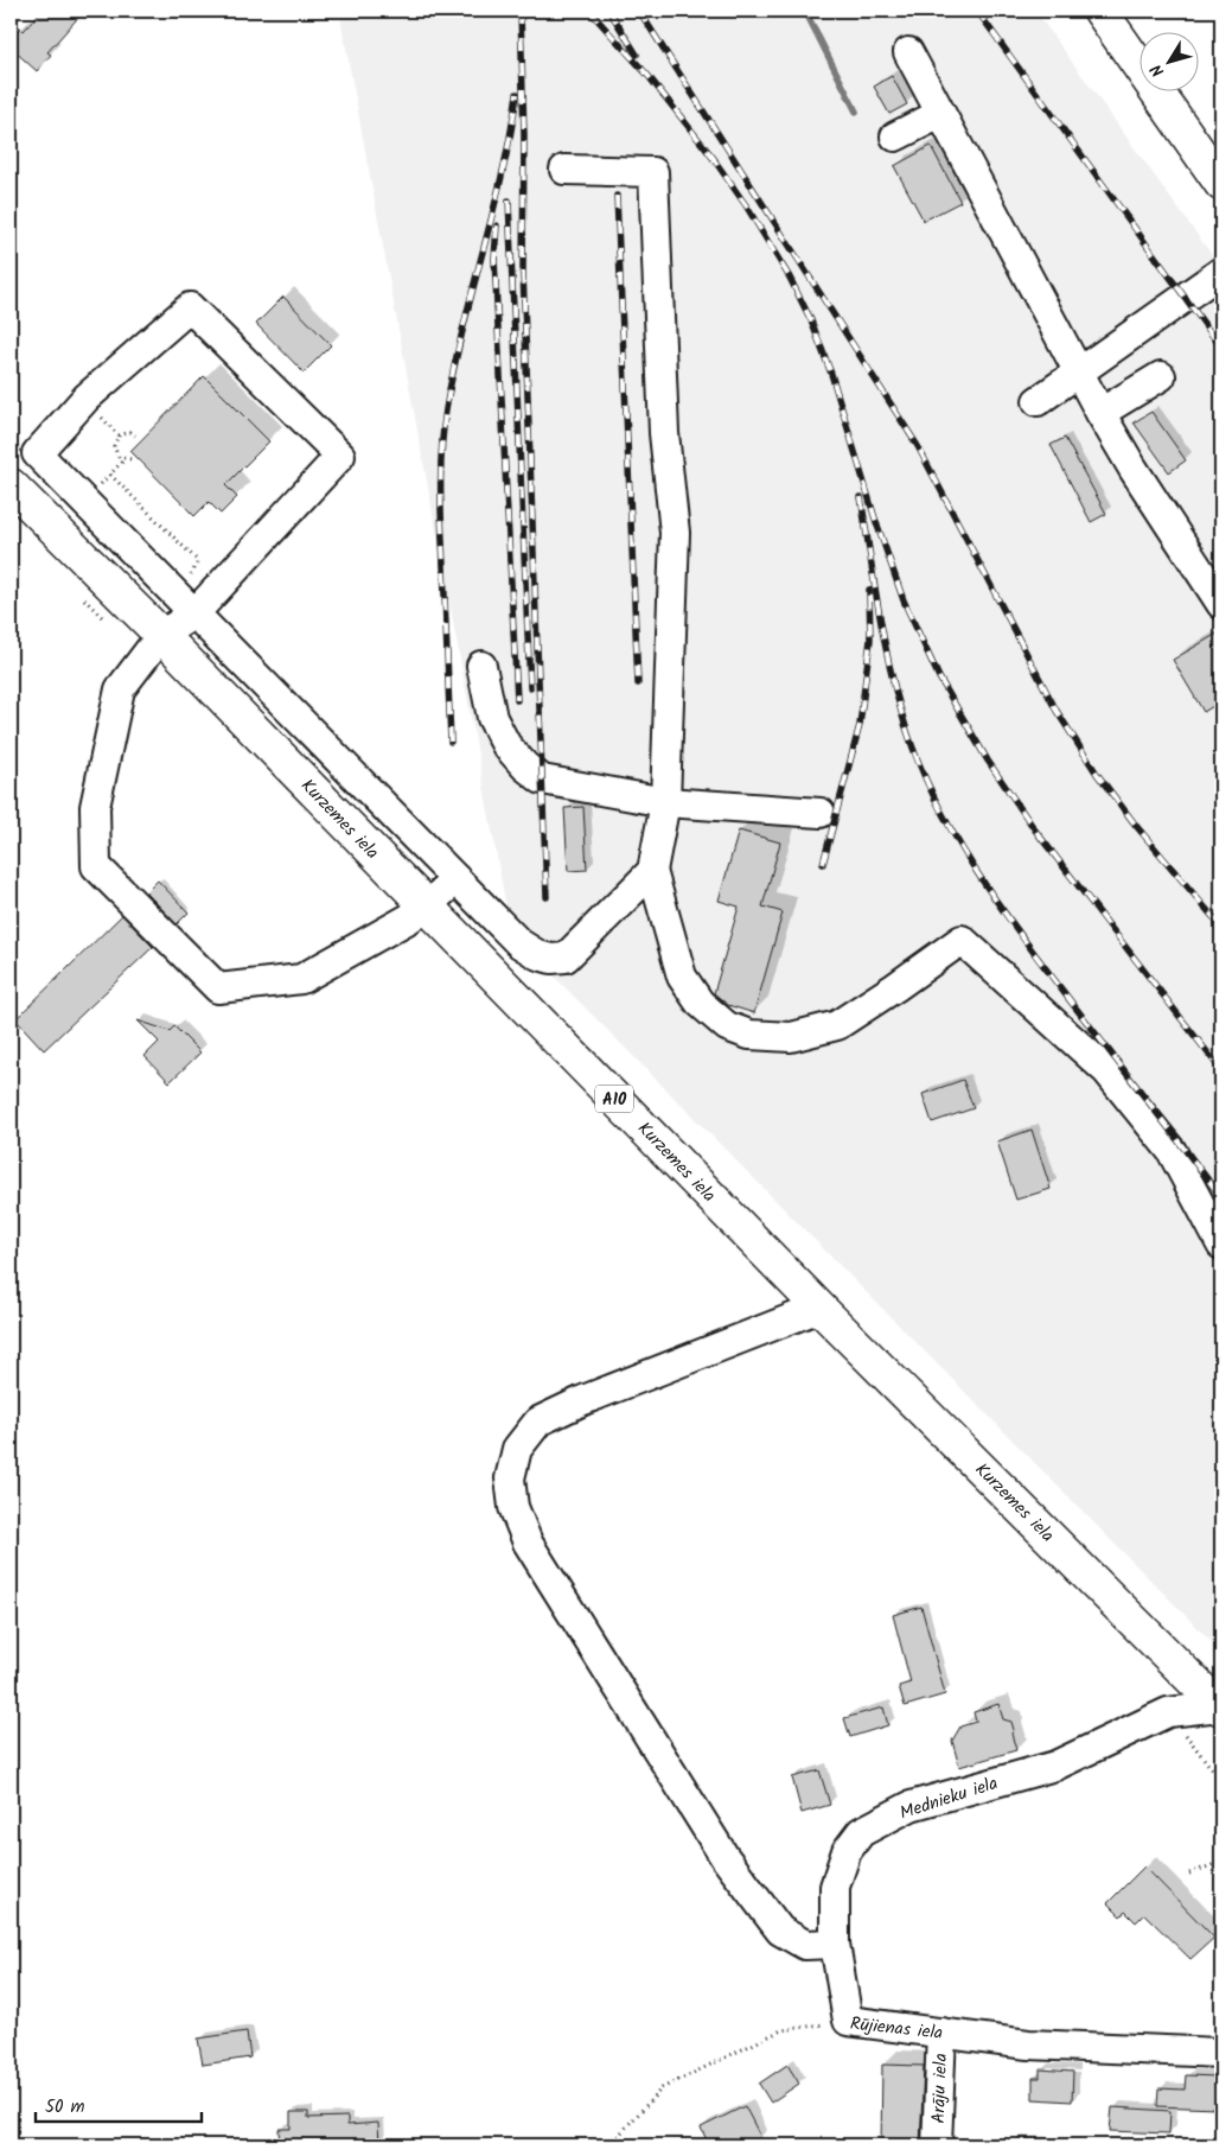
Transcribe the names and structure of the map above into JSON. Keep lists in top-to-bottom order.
{
  "streets": {
    "main road": ["Kurzemes iela", "A10"],
    "street": ["Mednieku iela", "Rūjienas iela", "Arāju iela"]
  },
  "crossings": [
    ["Kurzemes iela", "Mednieku iela"],
    ["Mednieku iela", "Rūjienas iela"],
    ["Rūjienas iela", "Arāju iela"]
  ],
  "scale_bar": "50 m",
  "north": "bottom left"
}
